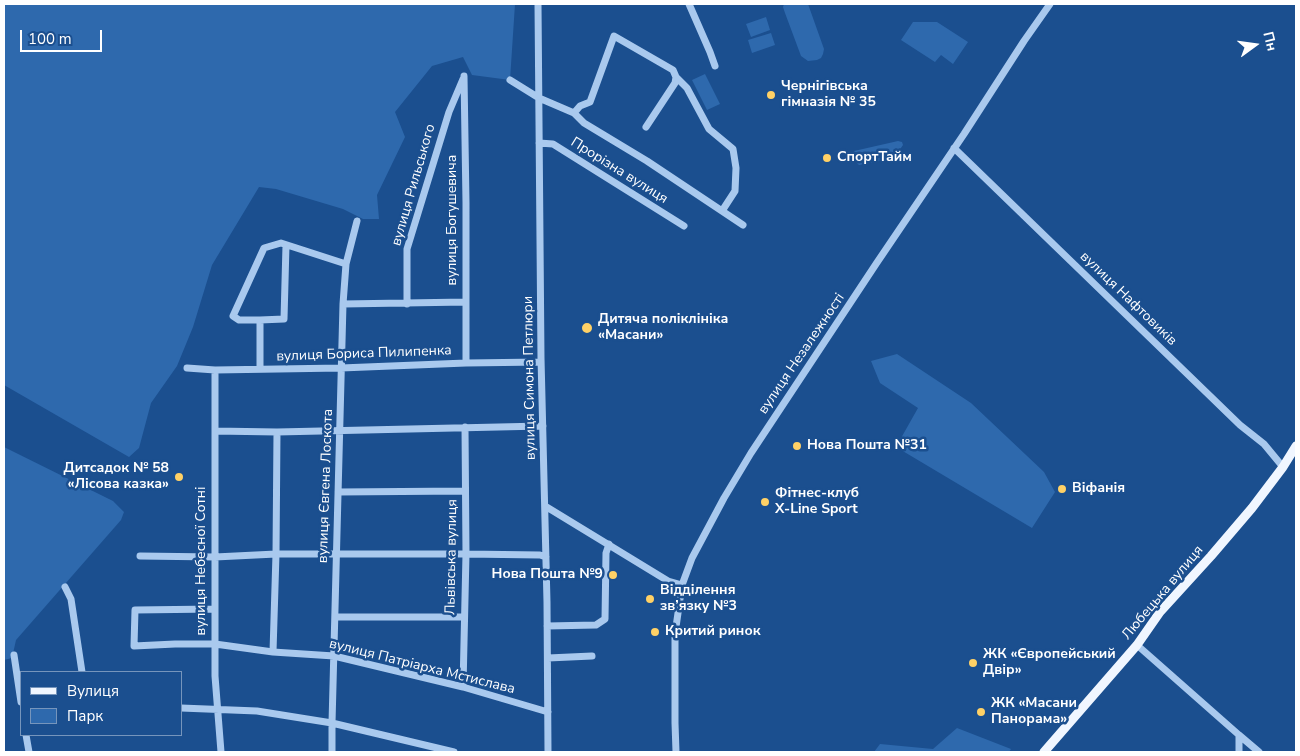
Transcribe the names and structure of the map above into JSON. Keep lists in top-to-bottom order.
{
  "streets": {
    "main road": ["Любецька вулиця"],
    "street": [
      "Прорізна вулиця",
      "вулиця Рильського",
      "вулиця Богушевича",
      "вулиця Нафтовиків",
      "вулиця Бориса Пилипенка",
      "вулиця Незалежності",
      "вулиця Симона Петлюри",
      "вулиця Євгена Лоскота",
      "Львівська вулиця",
      "вулиця Небесної Сотні",
      "вулиця Патріарха Мстислава"
    ]
  },
  "crossings": [
    ["Прорізна вулиця", "вулиця Симона Петлюри"],
    ["вулиця Рильського", "вулиця Богушевича"],
    ["вулиця Богушевича", "вулиця Бориса Пилипенка"],
    ["вулиця Нафтовиків", "вулиця Незалежності"],
    ["вулиця Нафтовиків", "Любецька вулиця"],
    ["вулиця Бориса Пилипенка", "вулиця Симона Петлюри"],
    ["вулиця Бориса Пилипенка", "вулиця Євгена Лоскота"],
    ["вулиця Бориса Пилипенка", "вулиця Небесної Сотні"],
    ["вулиця Симона Петлюри", "вулиця Патріарха Мстислава"],
    ["вулиця Євгена Лоскота", "вулиця Патріарха Мстислава"],
    ["Львівська вулиця", "вулиця Патріарха Мстислава"],
    ["вулиця Небесної Сотні", "вулиця Патріарха Мстислава"]
  ],
  "places": [
    "Чернігівська гімназія № 35",
    "СпортТайм",
    "Дитяча поліклініка «Масани»",
    "Нова Пошта №31",
    "Дитсадок № 58 «Лісова казка»",
    "Віфанія",
    "Фітнес-клуб X-Line Sport",
    "Нова Пошта №9",
    "Відділення зв’язку №3",
    "Критий ринок",
    "ЖК «Європейський Двір»",
    "ЖК «Масани Панорама»"
  ],
  "legend": ["Вулиця", "Парк"],
  "scale_bar": "100 m",
  "north": "right"
}
